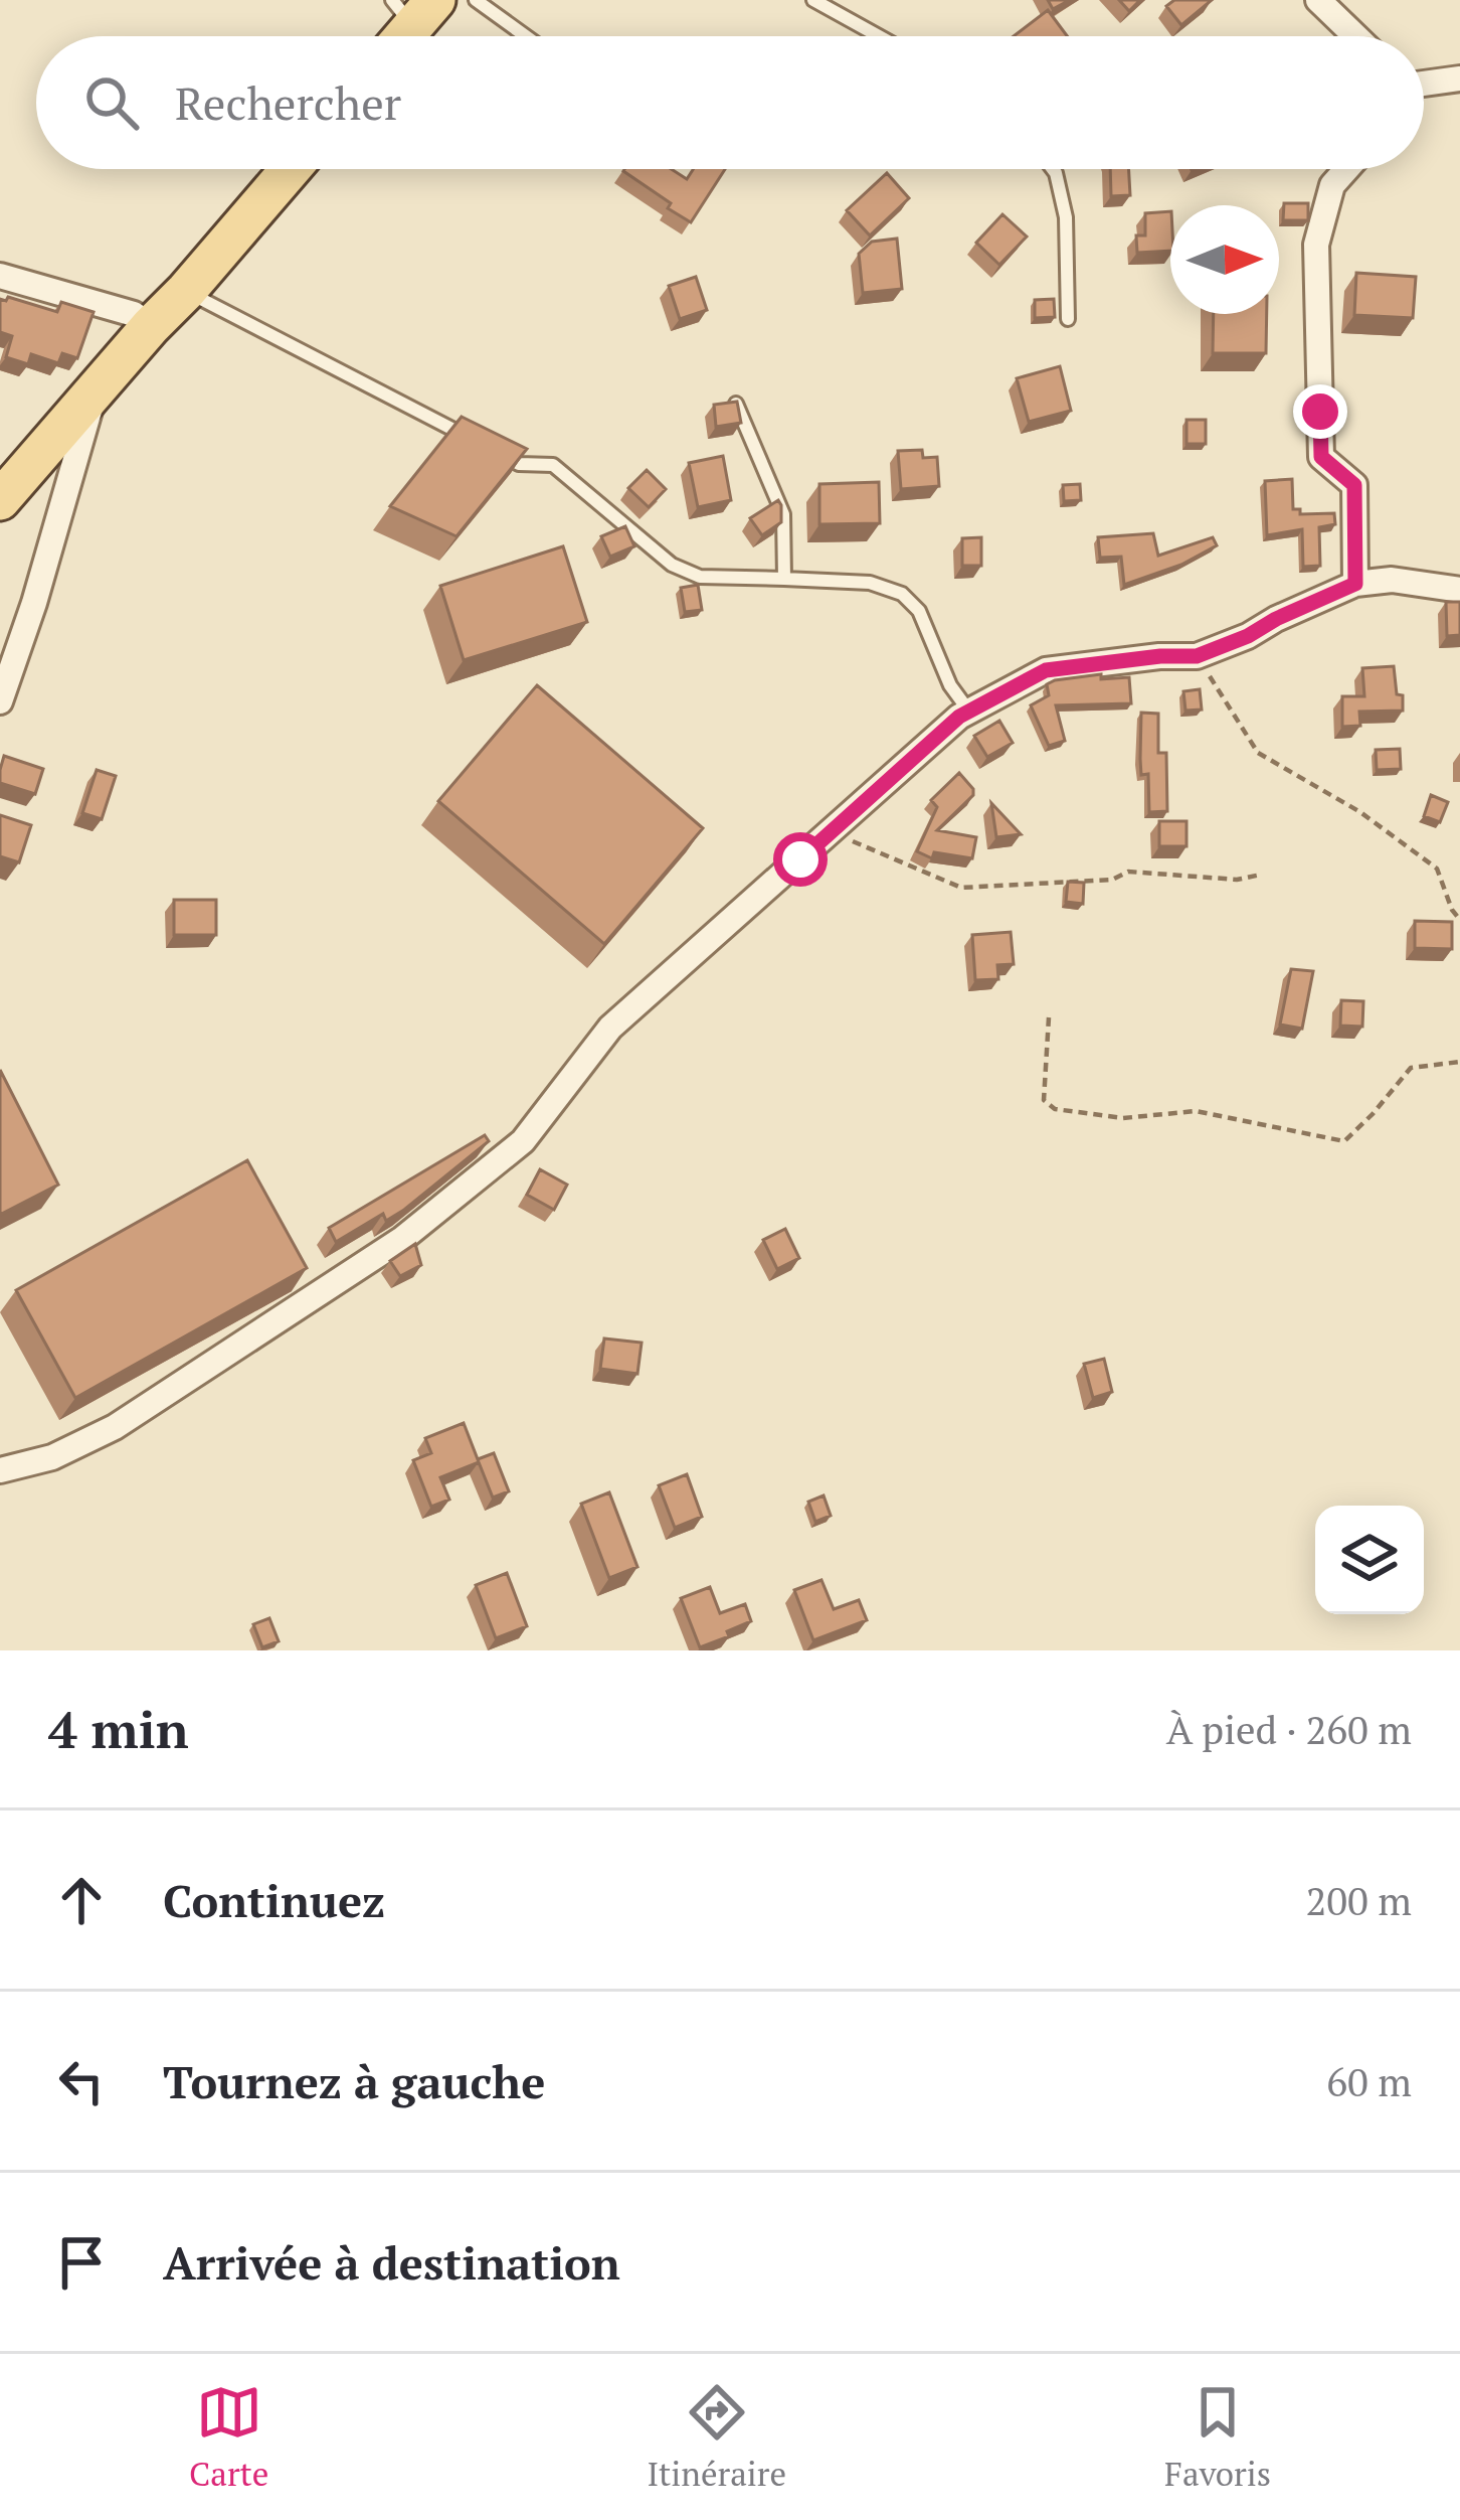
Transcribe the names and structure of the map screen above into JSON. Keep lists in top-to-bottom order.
{
  "north": "right",
  "page": {
    "search": "Rechercher",
    "heading": ["4 min", "À pied · 260 m"],
    "list": [
      ["Continuez", "200 m"],
      ["Tournez à gauche", "60 m"],
      "Arrivée à destination"
    ],
    "nav": ["Carte", "Itinéraire", "Favoris"]
  }
}
